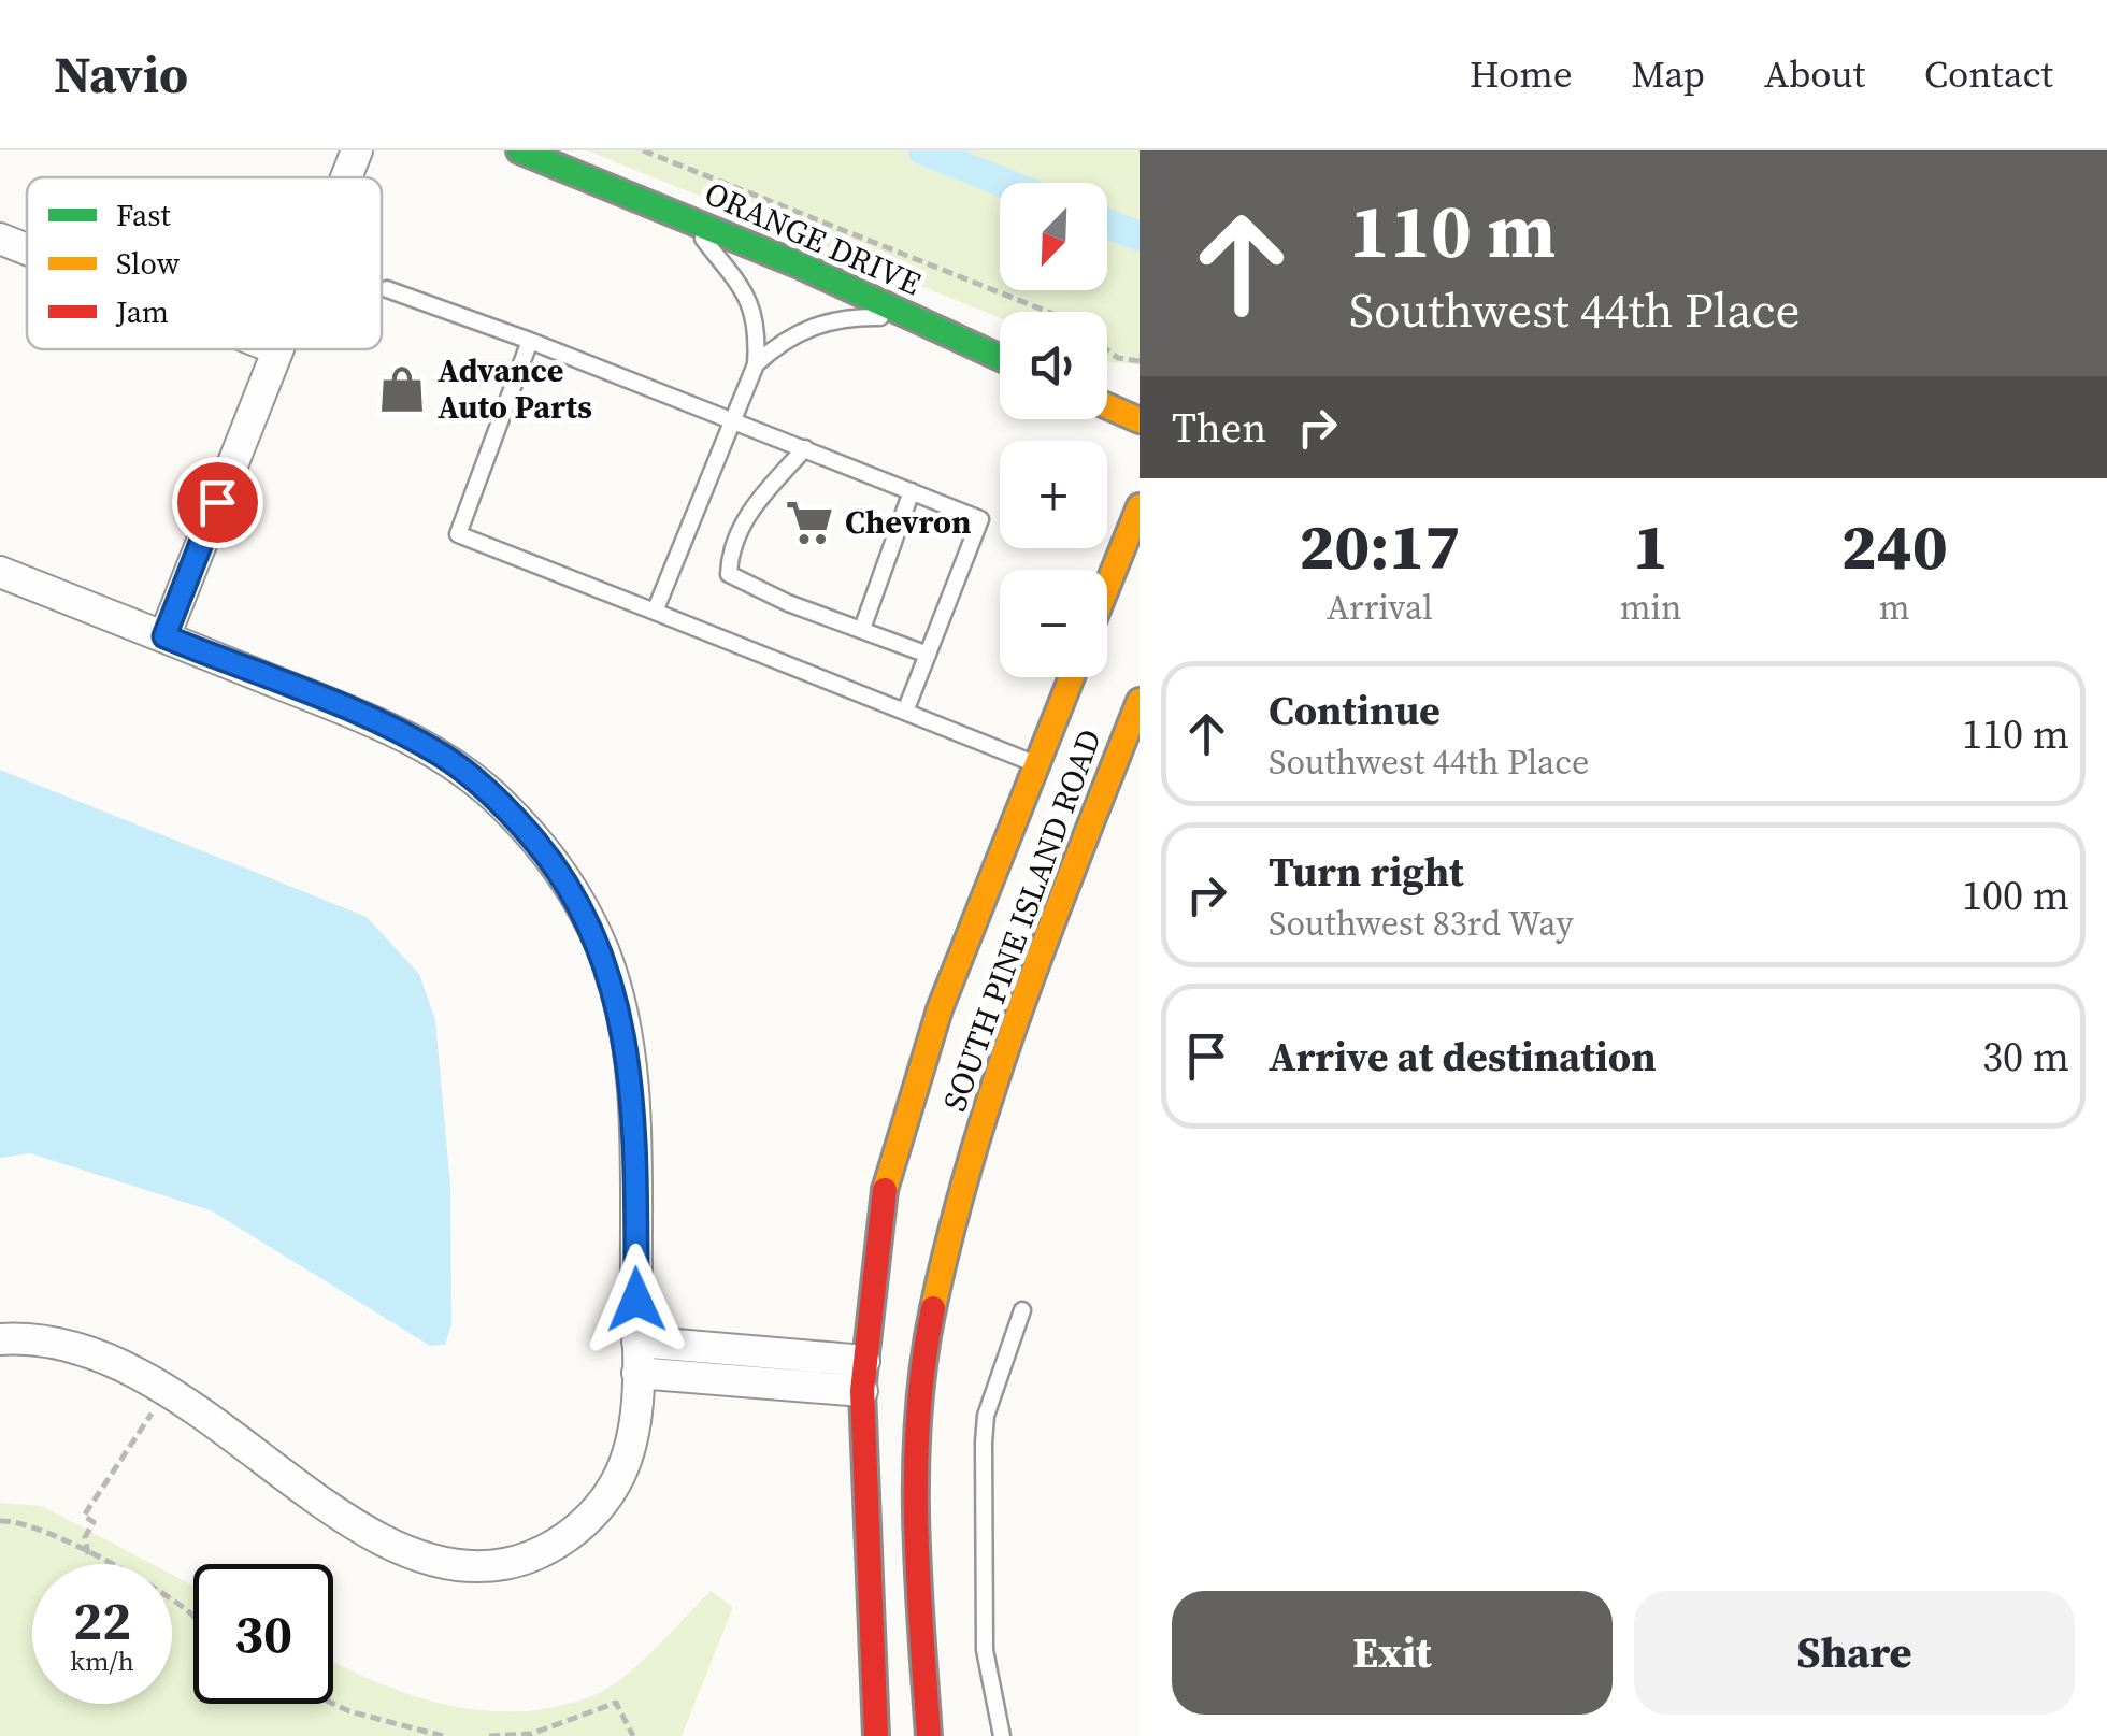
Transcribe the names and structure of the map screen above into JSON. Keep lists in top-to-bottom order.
{
  "streets": {
    "main road": ["ORANGE DRIVE", "SOUTH PINE ISLAND ROAD"]
  },
  "places": {
    "shop": ["Advance Auto Parts"],
    "supermarket": ["Chevron"]
  },
  "legend": ["Fast", "Slow", "Jam"],
  "north": "bottom left",
  "page": {
    "header": "Navio",
    "nav": [
      "Home",
      "Map",
      "About",
      "Contact"
    ],
    "turn": ["110 m", "Southwest 44th Place"],
    "map_buttons": ["+", "−"],
    "then": "Then",
    "eta": [
      "20:17",
      "Arrival",
      "1",
      "min",
      "240",
      "m"
    ],
    "list": [
      {
        "name": "Continue",
        "note": "Southwest 44th Place",
        "value": "110 m"
      },
      {
        "name": "Turn right",
        "note": "Southwest 83rd Way",
        "value": "100 m"
      },
      {
        "name": "Arrive at destination",
        "value": "30 m"
      }
    ],
    "speed": "22 km/h",
    "limit": "30",
    "buttons": ["Exit", "Share"]
  }
}
